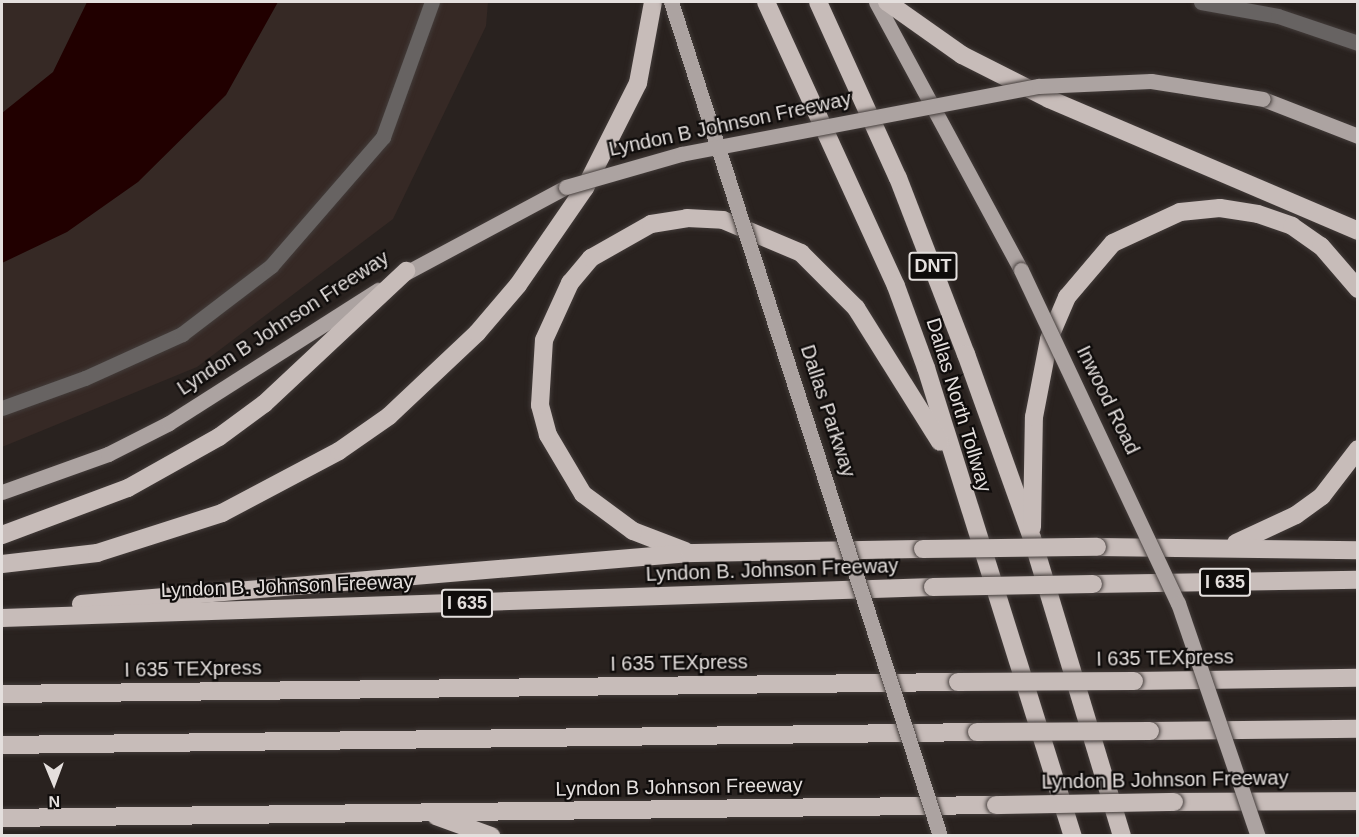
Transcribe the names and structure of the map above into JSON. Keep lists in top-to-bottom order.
{
  "streets": {
    "highway": [
      "Lyndon B Johnson Freeway",
      "DNT",
      "Dallas North Tollway",
      "Lyndon B. Johnson Freeway",
      "I 635",
      "I 635 TEXpress"
    ],
    "main road": ["Inwood Road", "Dallas Parkway"]
  },
  "crossings": [
    ["Lyndon B Johnson Freeway", "Inwood Road"],
    ["Lyndon B Johnson Freeway", "Dallas Parkway"]
  ],
  "north": "bottom"
}
